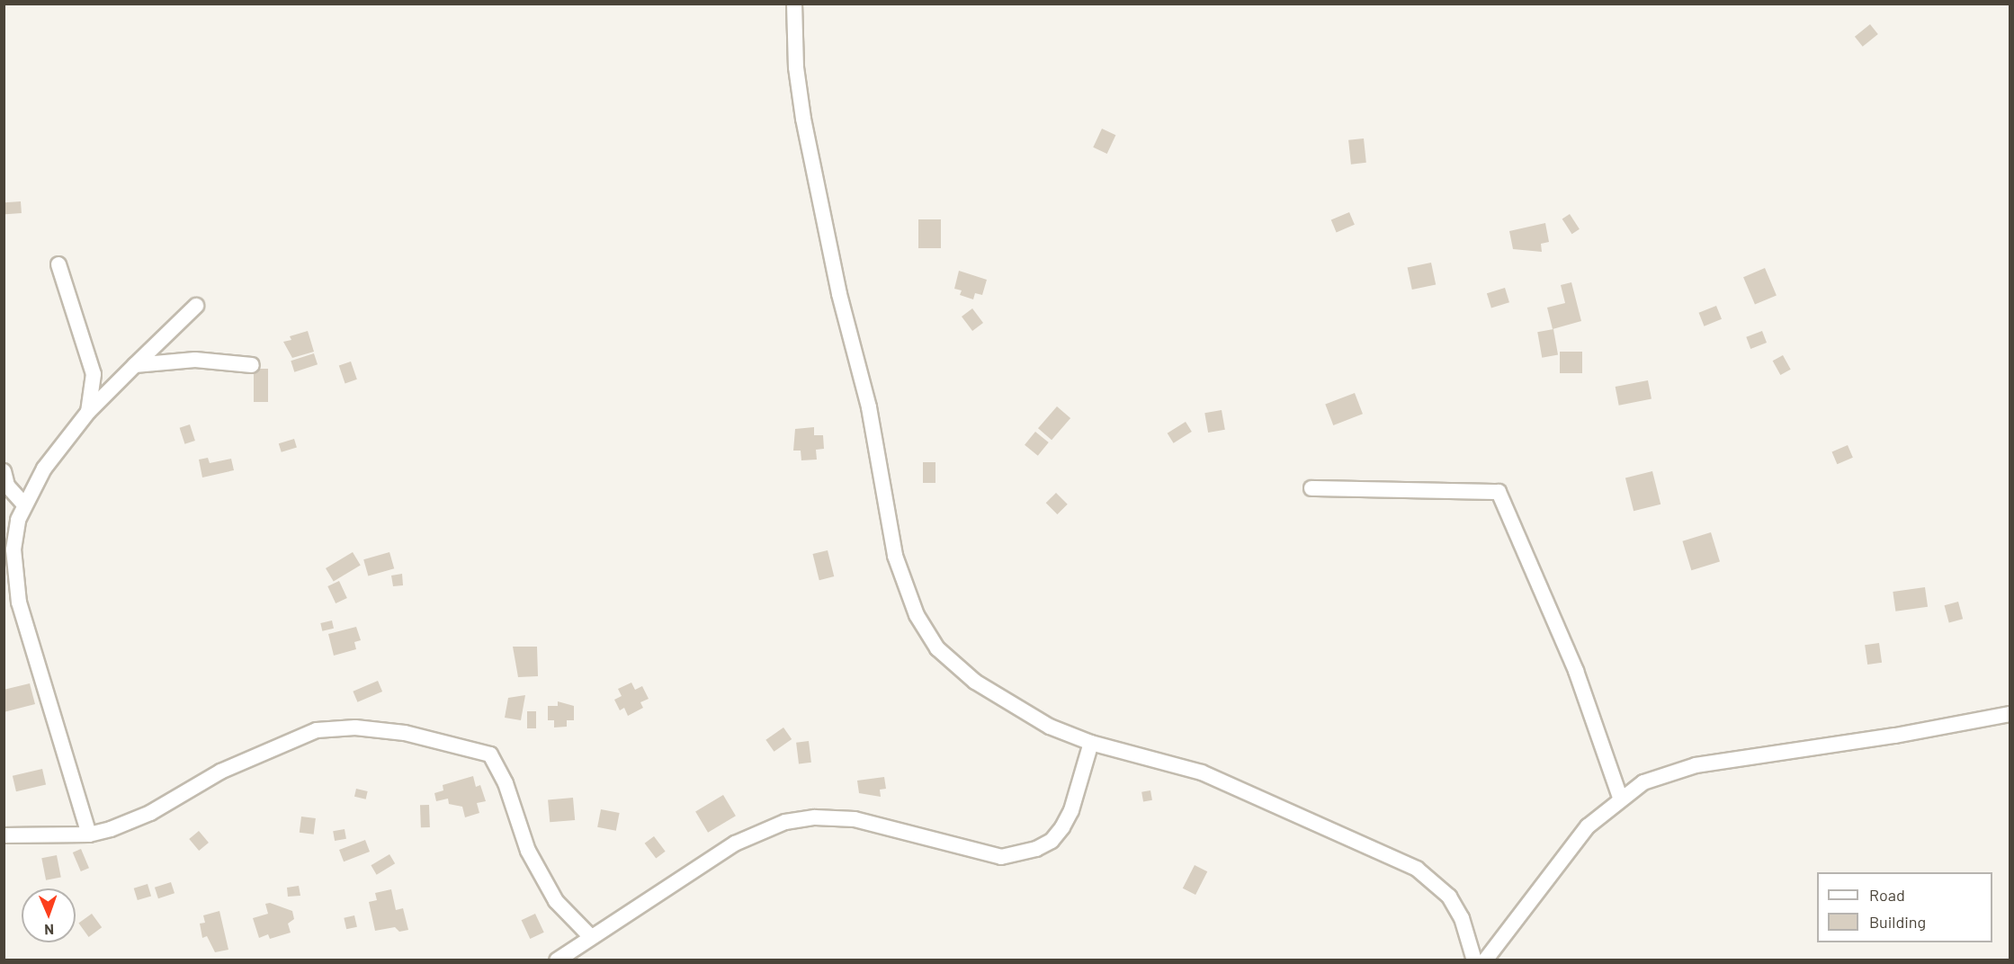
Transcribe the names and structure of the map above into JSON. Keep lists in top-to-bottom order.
{
  "legend": ["Road", "Building"],
  "north": "bottom"
}
